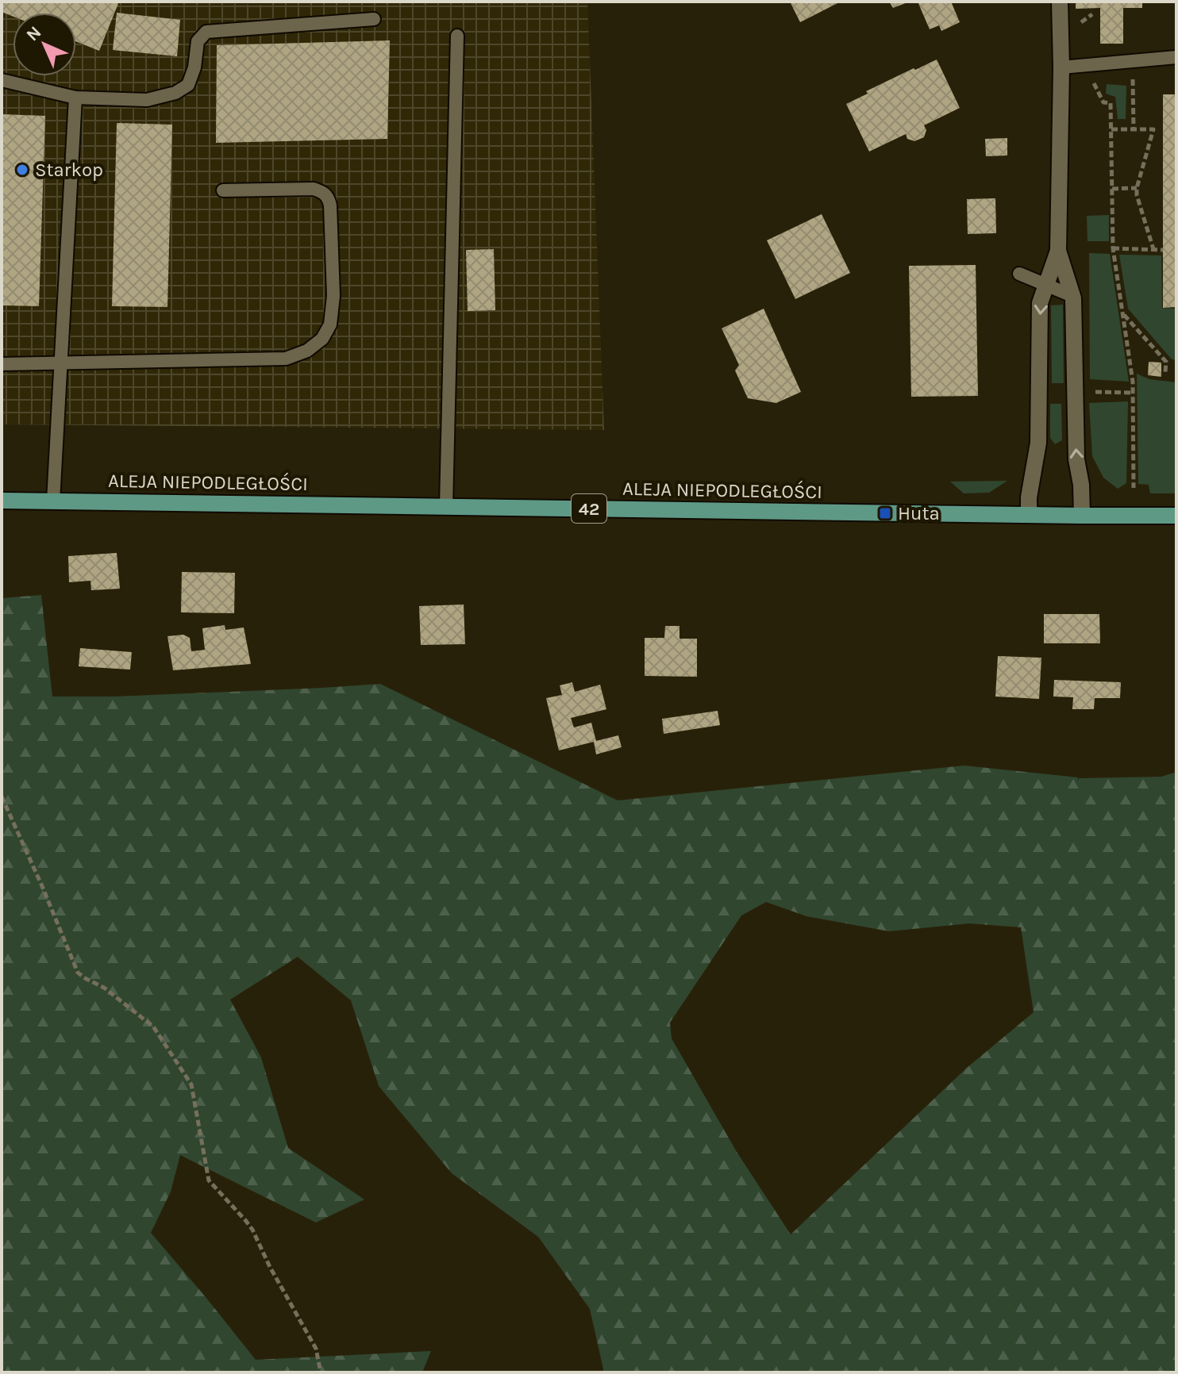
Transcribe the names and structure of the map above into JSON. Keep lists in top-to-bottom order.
{
  "streets": {
    "main road": ["ALEJA NIEPODLEGŁOŚCI", "42"]
  },
  "places": {
    "other": ["Starkop"],
    "transit": ["Huta"]
  },
  "north": "top left"
}
